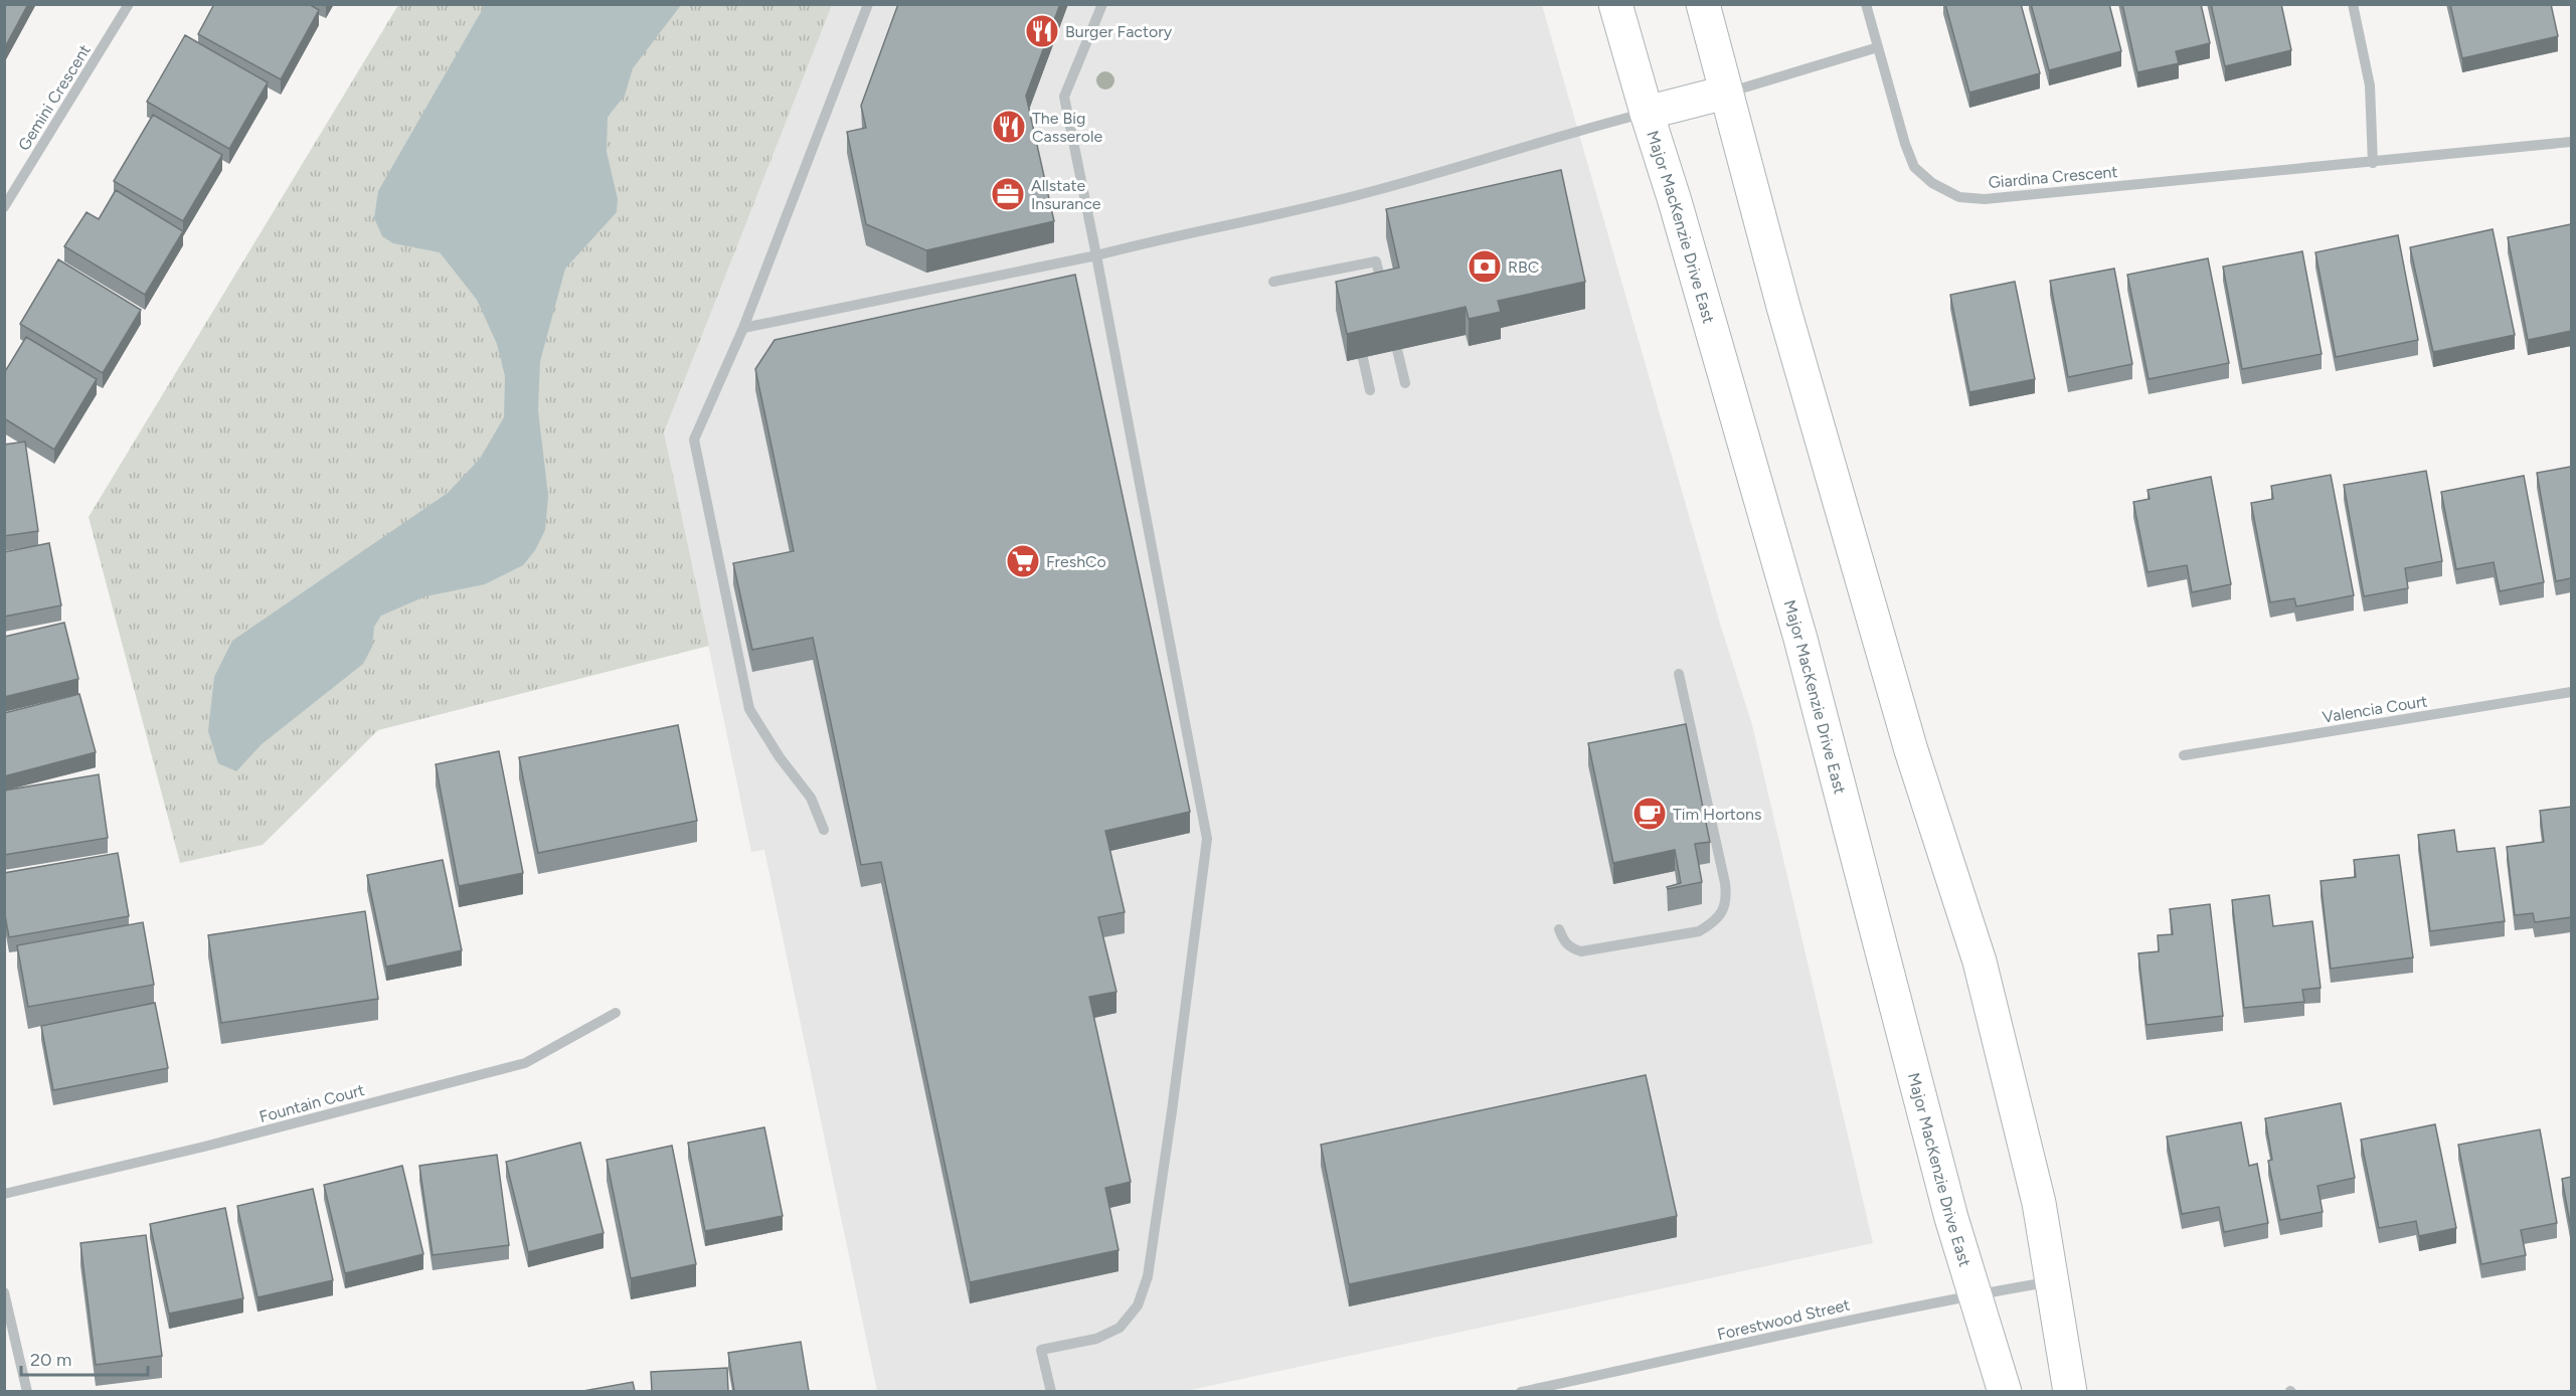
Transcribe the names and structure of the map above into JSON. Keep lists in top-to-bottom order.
{
  "streets": {
    "main road": ["Major MacKenzie Drive East"],
    "street": [
      "Gemini Crescent",
      "Giardina Crescent",
      "Valencia Court",
      "Fountain Court",
      "Forestwood Street"
    ]
  },
  "crossings": [
    ["Major MacKenzie Drive East", "Forestwood Street"]
  ],
  "places": {
    "restaurant": ["Burger Factory", "The Big Casserole"],
    "office": ["Allstate Insurance"],
    "bank": ["RBC"],
    "supermarket": ["FreshCo"],
    "cafe": ["Tim Hortons"]
  },
  "scale_bar": "20 m"
}
